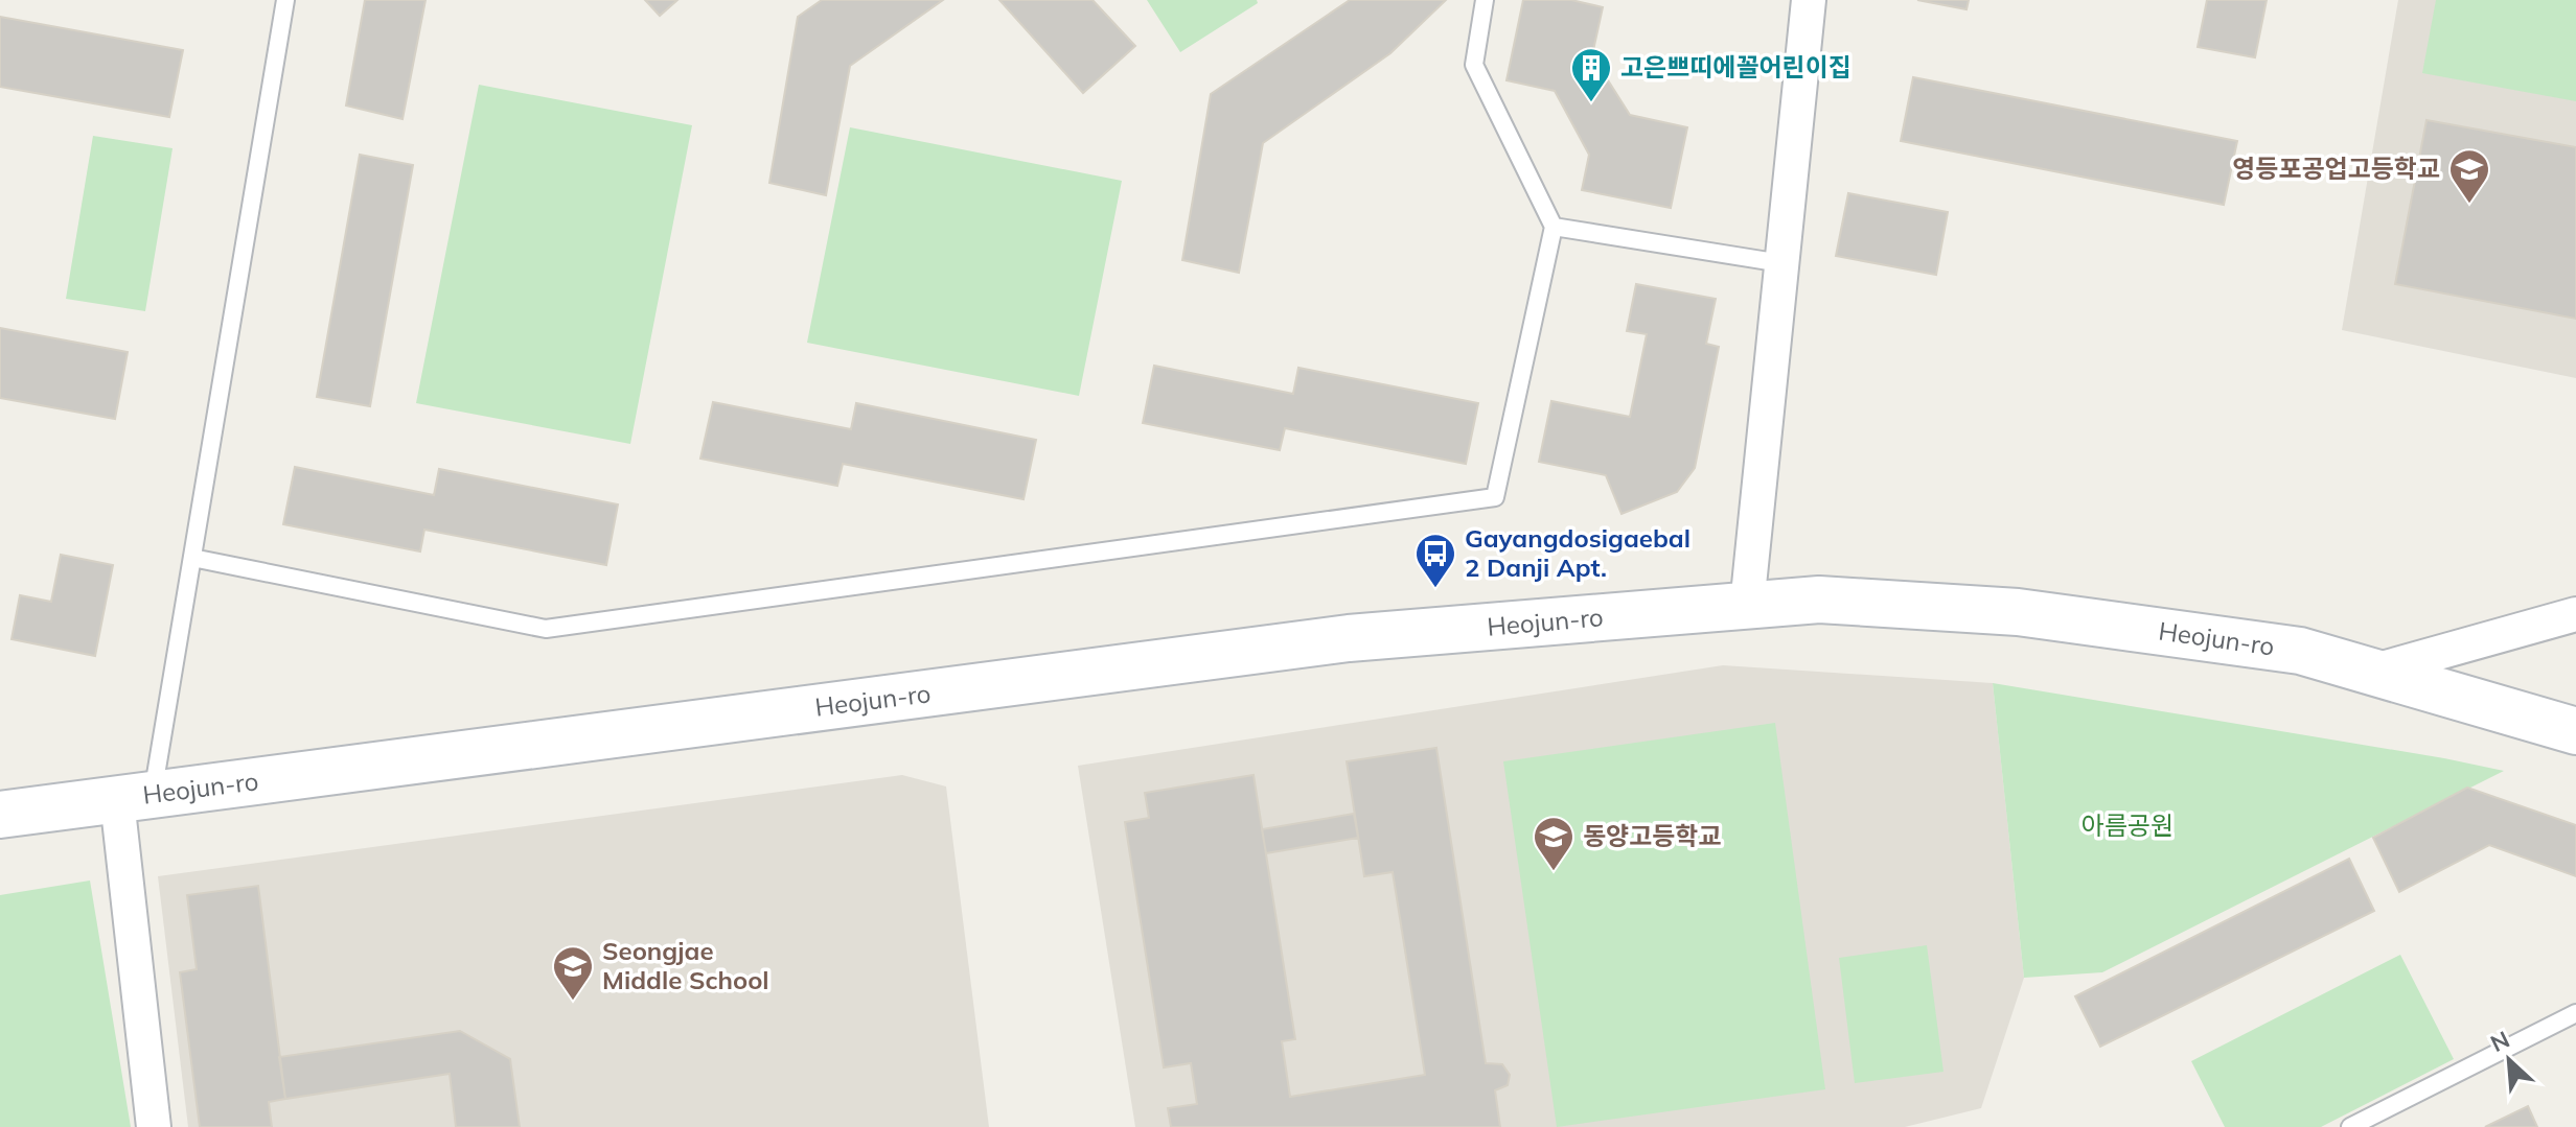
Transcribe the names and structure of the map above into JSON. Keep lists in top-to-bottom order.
{
  "streets": {
    "street": ["Heojun-ro"]
  },
  "parks": ["아름공원"],
  "places": {
    "building": ["고은쁘띠에꼴어린이집"],
    "school or university": ["영등포공업고등학교", "동양고등학교", "Seongjae Middle School"],
    "bus stop": ["Gayangdosigaebal 2 Danji Apt."]
  },
  "north": "top left"
}
